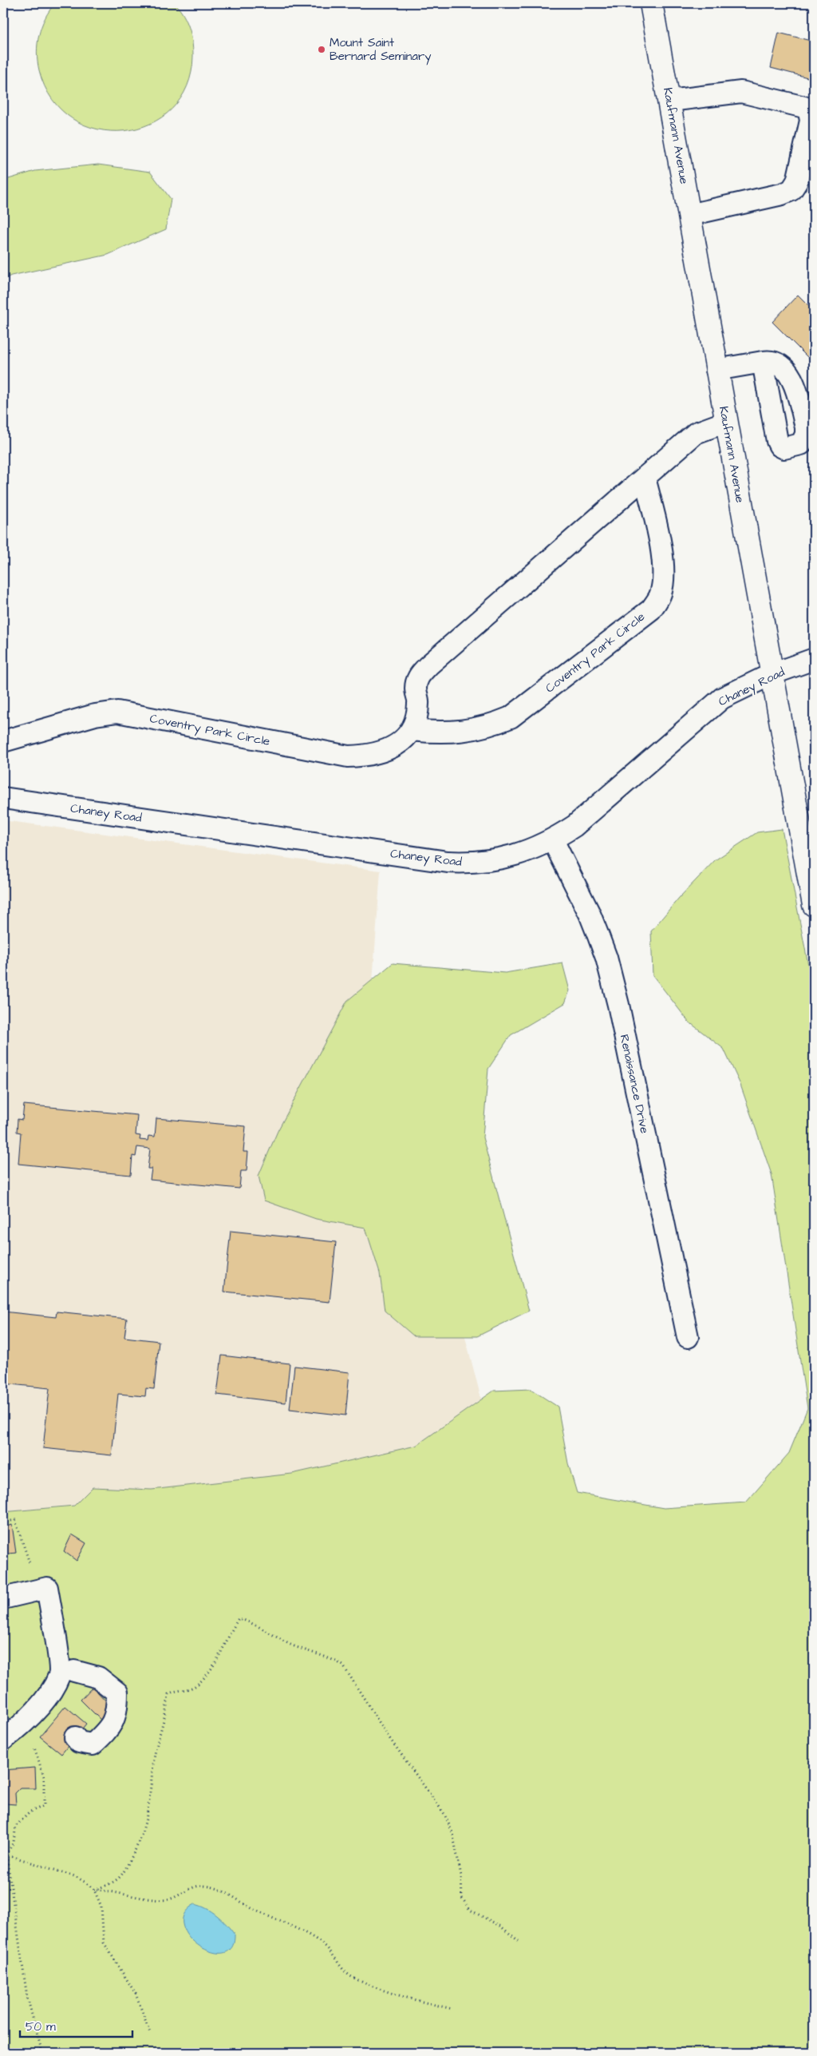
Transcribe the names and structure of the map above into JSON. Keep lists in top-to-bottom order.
{
  "streets": {
    "main road": ["Kaufmann Avenue"],
    "street": ["Coventry Park Circle", "Chaney Road", "Renaissance Drive"]
  },
  "crossings": [
    ["Kaufmann Avenue", "Coventry Park Circle"],
    ["Kaufmann Avenue", "Chaney Road"],
    ["Chaney Road", "Renaissance Drive"]
  ],
  "places": ["Mount Saint Bernard Seminary"],
  "scale_bar": "50 m"
}
